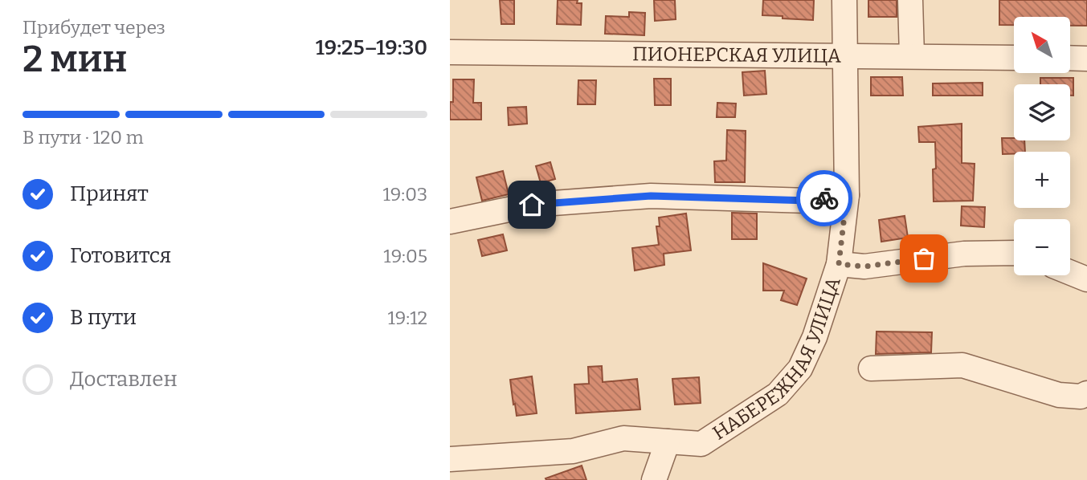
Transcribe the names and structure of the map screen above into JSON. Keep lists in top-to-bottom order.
{
  "streets": {
    "street": ["ПИОНЕРСКАЯ УЛИЦА", "НАБЕРЕЖНАЯ УЛИЦА"]
  },
  "north": "top left",
  "page": {
    "heading": ["2 мин", "Прибудет через", "19:25–19:30"],
    "map_buttons": ["+", "−"],
    "bar": "В пути · 120 m",
    "list": [
      ["Принят", "19:03"],
      ["Готовится", "19:05"],
      ["В пути", "19:12"],
      "Доставлен"
    ]
  }
}
